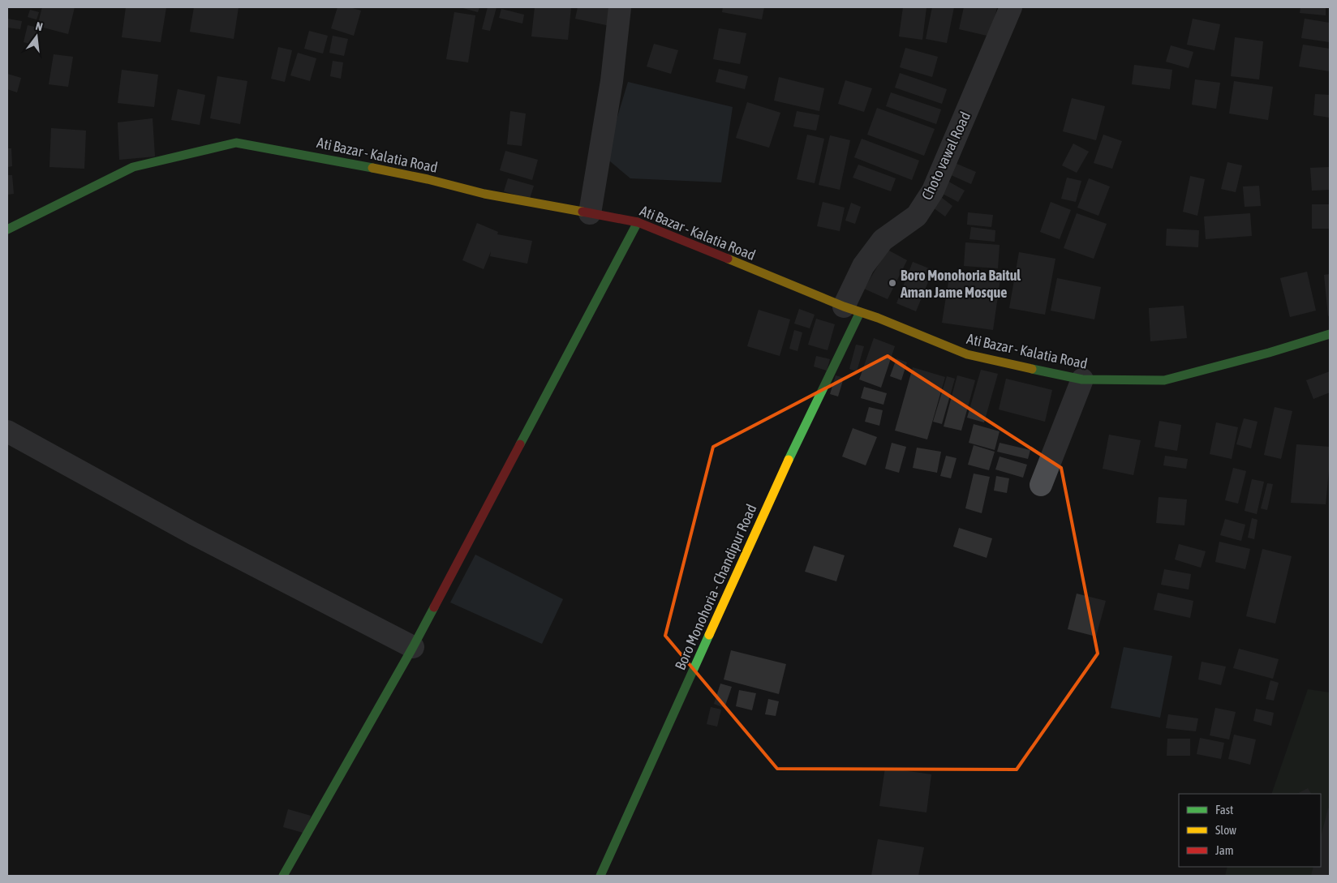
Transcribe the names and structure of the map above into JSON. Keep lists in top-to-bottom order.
{
  "streets": {
    "main road": ["Ati Bazar - Kalatia Road", "Boro Monohoria - Chandipur Road"],
    "street": ["Choto vawal Road"]
  },
  "crossings": [
    ["Ati Bazar - Kalatia Road", "Choto vawal Road"],
    ["Ati Bazar - Kalatia Road", "Boro Monohoria - Chandipur Road"],
    ["Choto vawal Road", "Boro Monohoria - Chandipur Road"]
  ],
  "places": ["Boro Monohoria Baitul Aman Jame Mosque"],
  "legend": ["Fast", "Slow", "Jam"],
  "north": "top"
}
